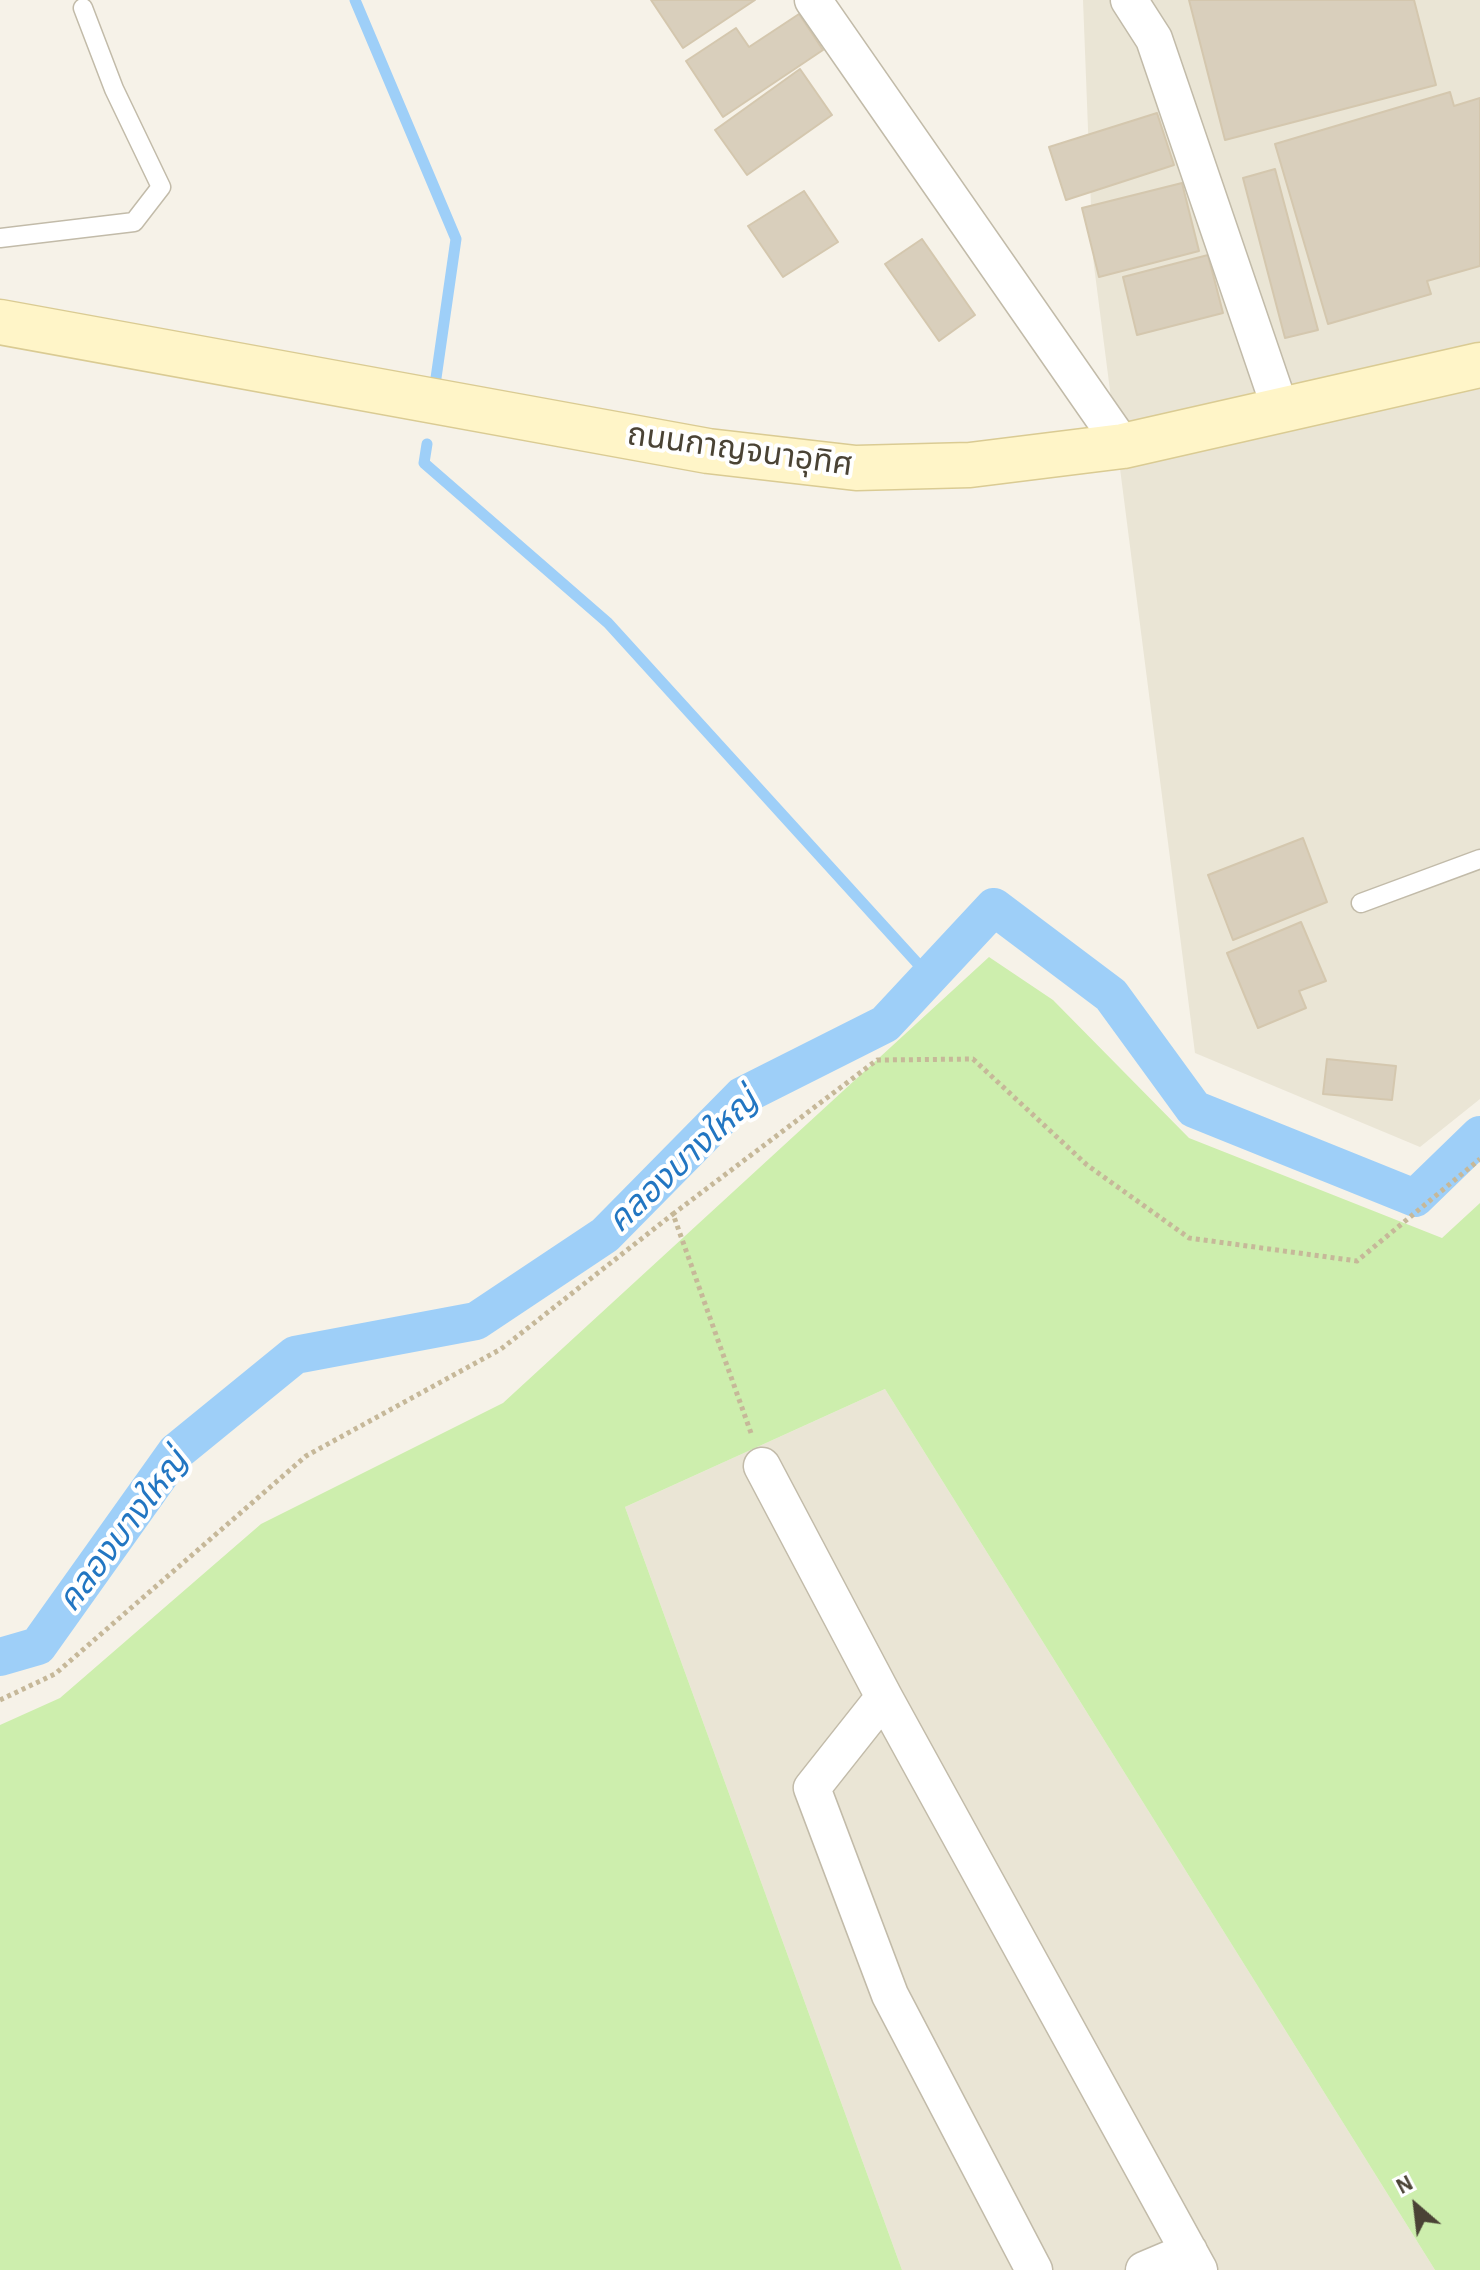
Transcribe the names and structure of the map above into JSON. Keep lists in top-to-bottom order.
{
  "streets": {
    "street": ["ถนนกาญจนาอุทิศ"]
  },
  "water": ["คลองบางใหญ่"],
  "north": "top left"
}
